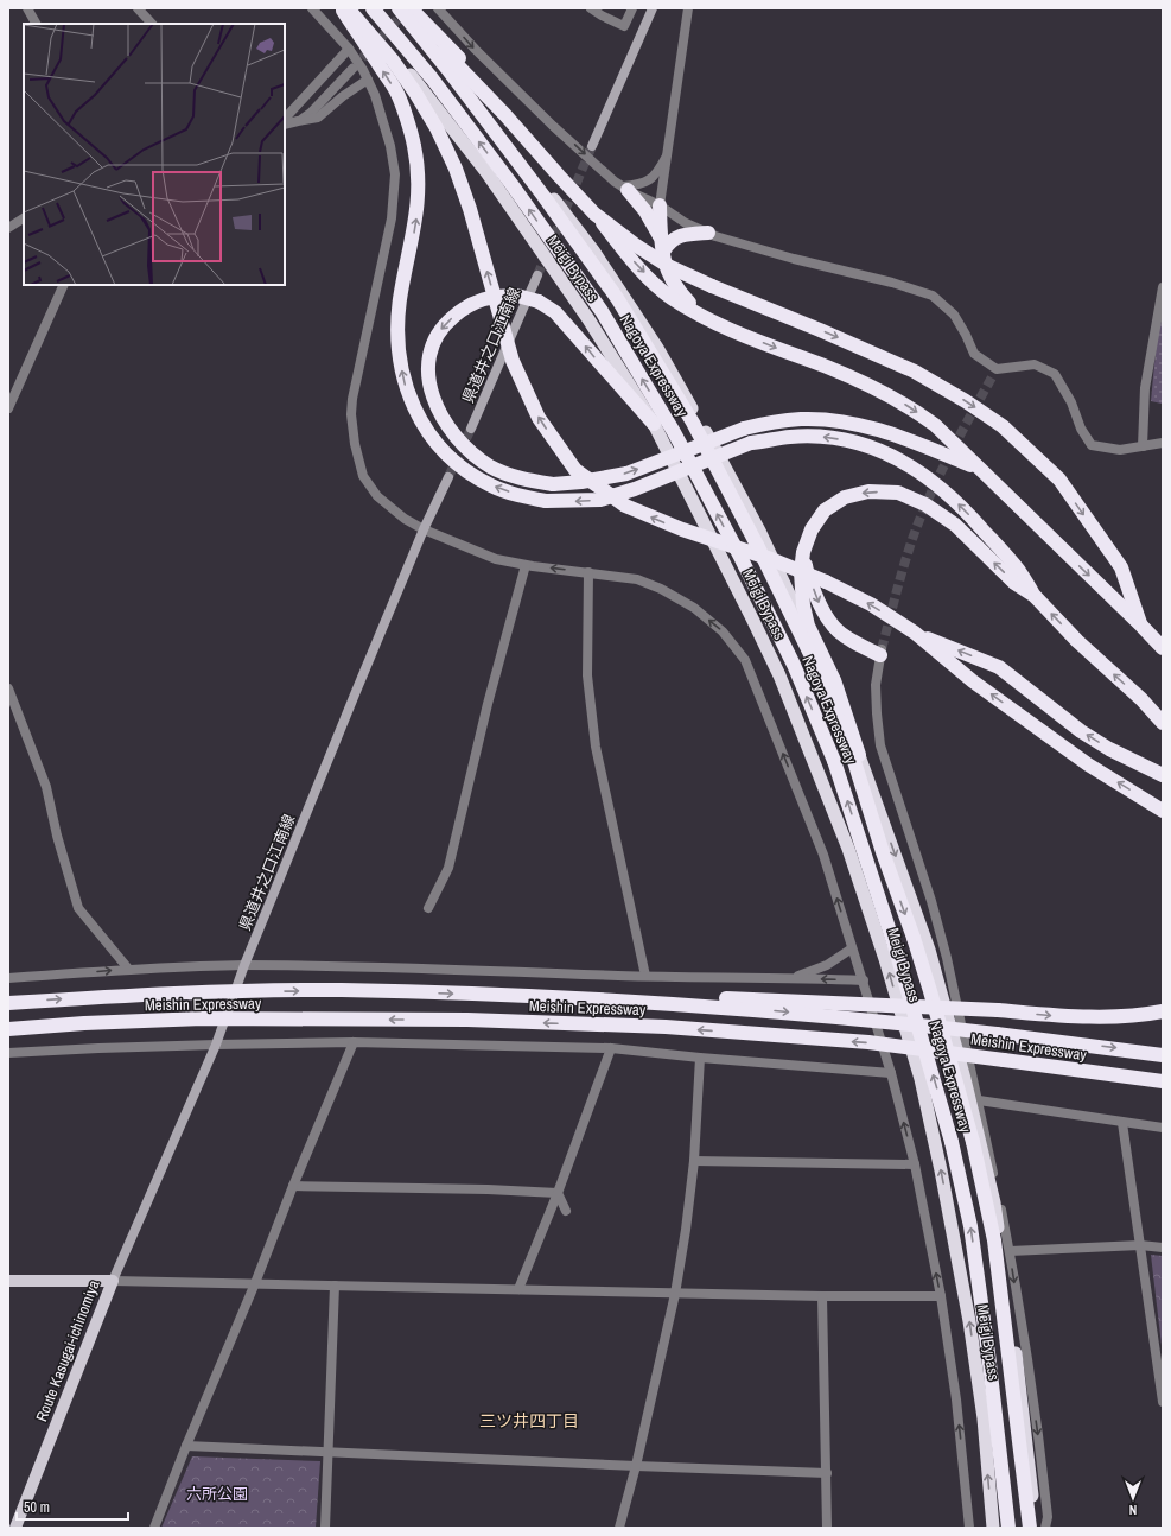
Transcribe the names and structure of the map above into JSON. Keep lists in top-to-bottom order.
{
  "streets": {
    "highway": ["Meigi Bypass", "Nagoya Expressway", "Meishin Expressway"],
    "main road": ["県道井之口江南線", "Route Kasugai-ichinomiya"]
  },
  "crossings": [
    ["県道井之口江南線", "Route Kasugai-ichinomiya"]
  ],
  "districts": ["三ツ井四丁目"],
  "parks": ["六所公園"],
  "scale_bar": "50 m",
  "north": "bottom"
}
